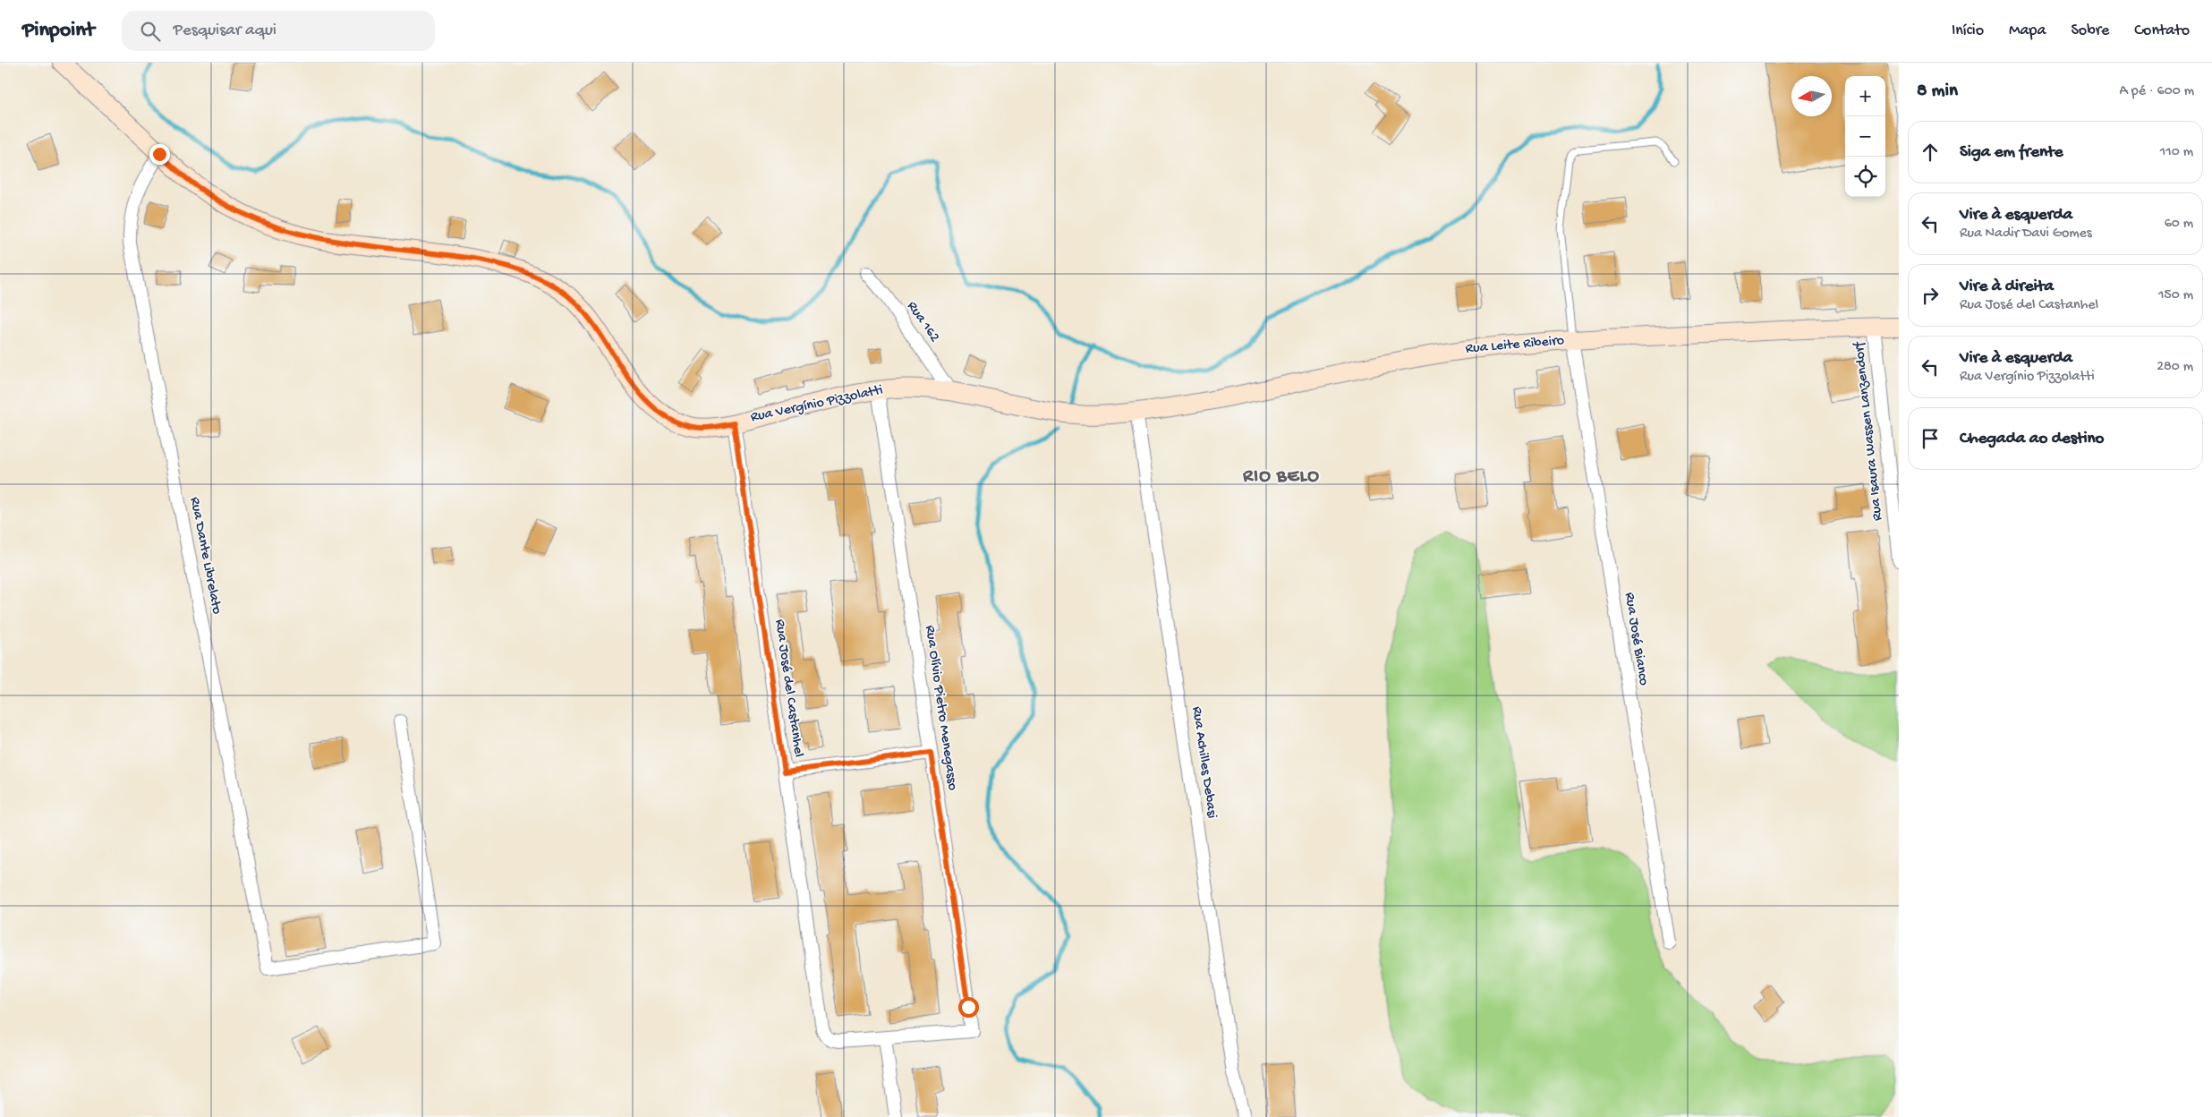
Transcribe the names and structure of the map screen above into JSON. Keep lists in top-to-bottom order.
{
  "streets": {
    "street": [
      "Rua 162",
      "Rua Leite Ribeiro",
      "Rua Vergínio Pizzolatti",
      "Rua Isaura Wassen Lanzendorf",
      "Rua Dante Librelato",
      "Rua José Bianco",
      "Rua José del Castanhel",
      "Rua Olívio Pietro Menegasso",
      "Rua Achilles Debasi"
    ]
  },
  "crossings": [
    ["Rua 162", "Rua Vergínio Pizzolatti"],
    ["Rua Leite Ribeiro", "Rua Vergínio Pizzolatti"],
    ["Rua Leite Ribeiro", "Rua Isaura Wassen Lanzendorf"],
    ["Rua Leite Ribeiro", "Rua José Bianco"],
    ["Rua Leite Ribeiro", "Rua Achilles Debasi"],
    ["Rua Vergínio Pizzolatti", "Rua Dante Librelato"],
    ["Rua Vergínio Pizzolatti", "Rua José del Castanhel"],
    ["Rua Vergínio Pizzolatti", "Rua Olívio Pietro Menegasso"],
    ["Rua Vergínio Pizzolatti", "Rua Achilles Debasi"],
    ["Rua José del Castanhel", "Rua Olívio Pietro Menegasso"]
  ],
  "districts": ["RIO BELO"],
  "north": "left",
  "page": {
    "header": "Pinpoint",
    "search": "Pesquisar aqui",
    "nav": [
      "Início",
      "Mapa",
      "Sobre",
      "Contato"
    ],
    "heading": ["8 min", "A pé · 600 m"],
    "map_buttons": ["+", "−"],
    "list": [
      ["Siga em frente", "110 m"],
      ["Vire à esquerda", "Rua Nadir Davi Gomes", "60 m"],
      ["Vire à direita", "Rua José del Castanhel", "150 m"],
      ["Vire à esquerda", "Rua Vergínio Pizzolatti", "280 m"],
      "Chegada ao destino"
    ]
  }
}
